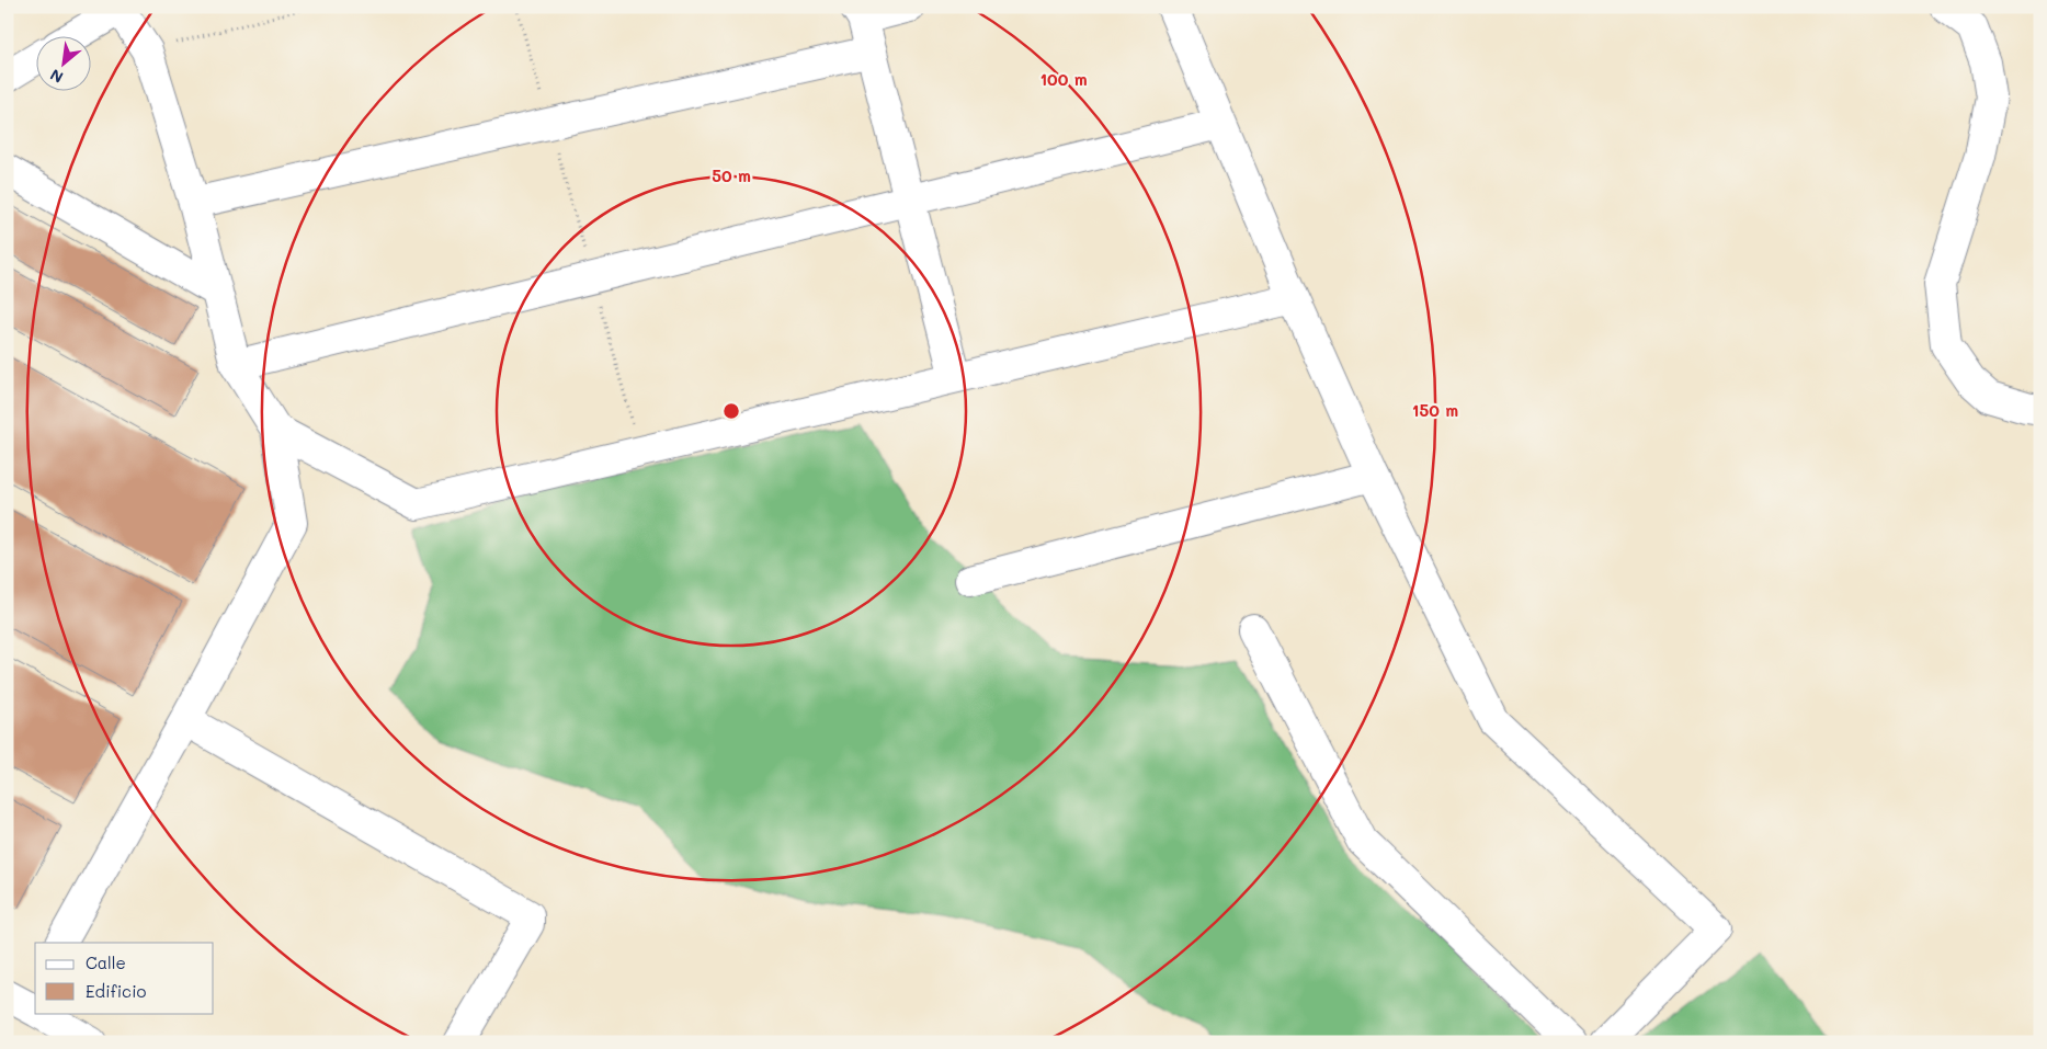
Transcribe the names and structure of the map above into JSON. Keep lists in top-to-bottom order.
{
  "legend": ["Calle", "Edificio"],
  "north": "bottom left",
  "rings": ["100 m", "50 m", "150 m"]
}
